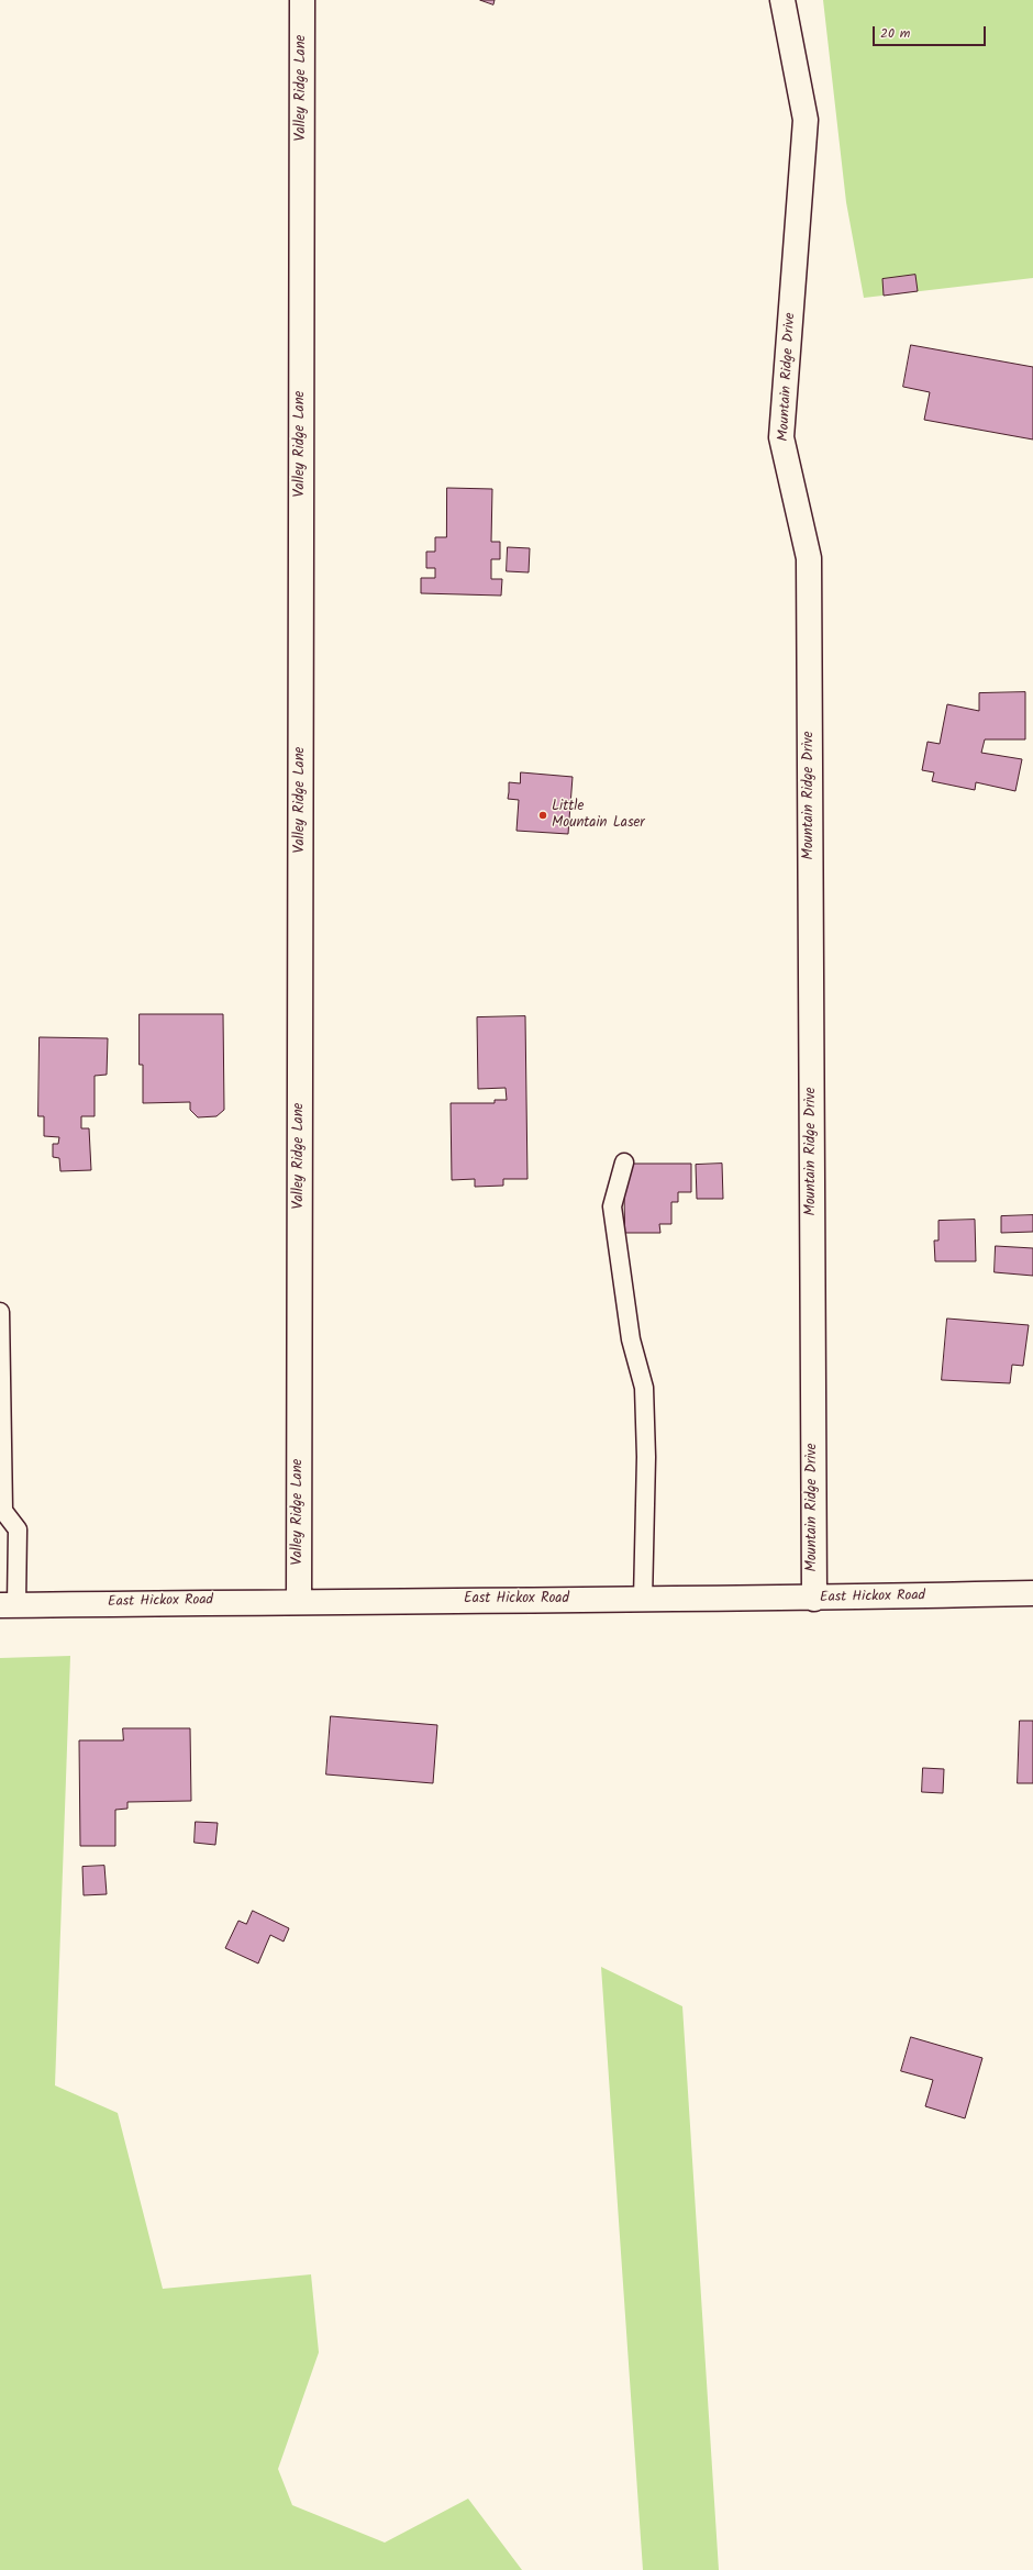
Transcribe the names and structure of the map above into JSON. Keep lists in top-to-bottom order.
{
  "streets": {
    "street": ["Valley Ridge Lane", "Mountain Ridge Drive", "East Hickox Road"]
  },
  "crossings": [
    ["Valley Ridge Lane", "East Hickox Road"],
    ["Mountain Ridge Drive", "East Hickox Road"]
  ],
  "places": ["Little Mountain Laser"],
  "scale_bar": "20 m"
}
